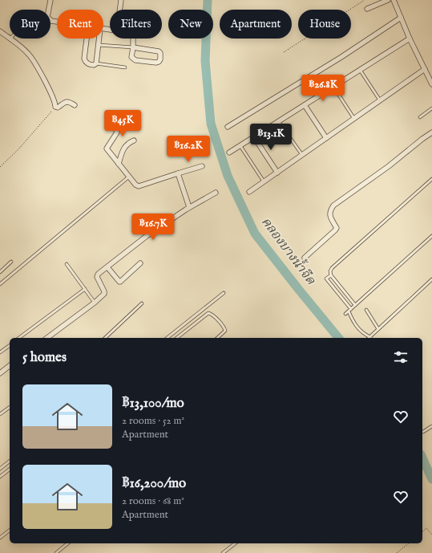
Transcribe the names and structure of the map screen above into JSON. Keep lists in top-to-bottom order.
{
  "water": ["คลองบางน้ำจืด"],
  "page": {
    "chip": [
      "Buy",
      "Rent",
      "Filters",
      "New",
      "Apartment",
      "House"
    ],
    "price": [
      "฿26.8K",
      "฿45K",
      "฿13.1K",
      "฿16.2K",
      "฿16.7K"
    ],
    "heading": "5 homes",
    "list": [
      {
        "name": "฿13,100/mo",
        "note": "2 rooms · 52 m² · Apartment"
      },
      {
        "name": "฿16,200/mo",
        "note": "2 rooms · 68 m² · Apartment"
      }
    ]
  }
}
